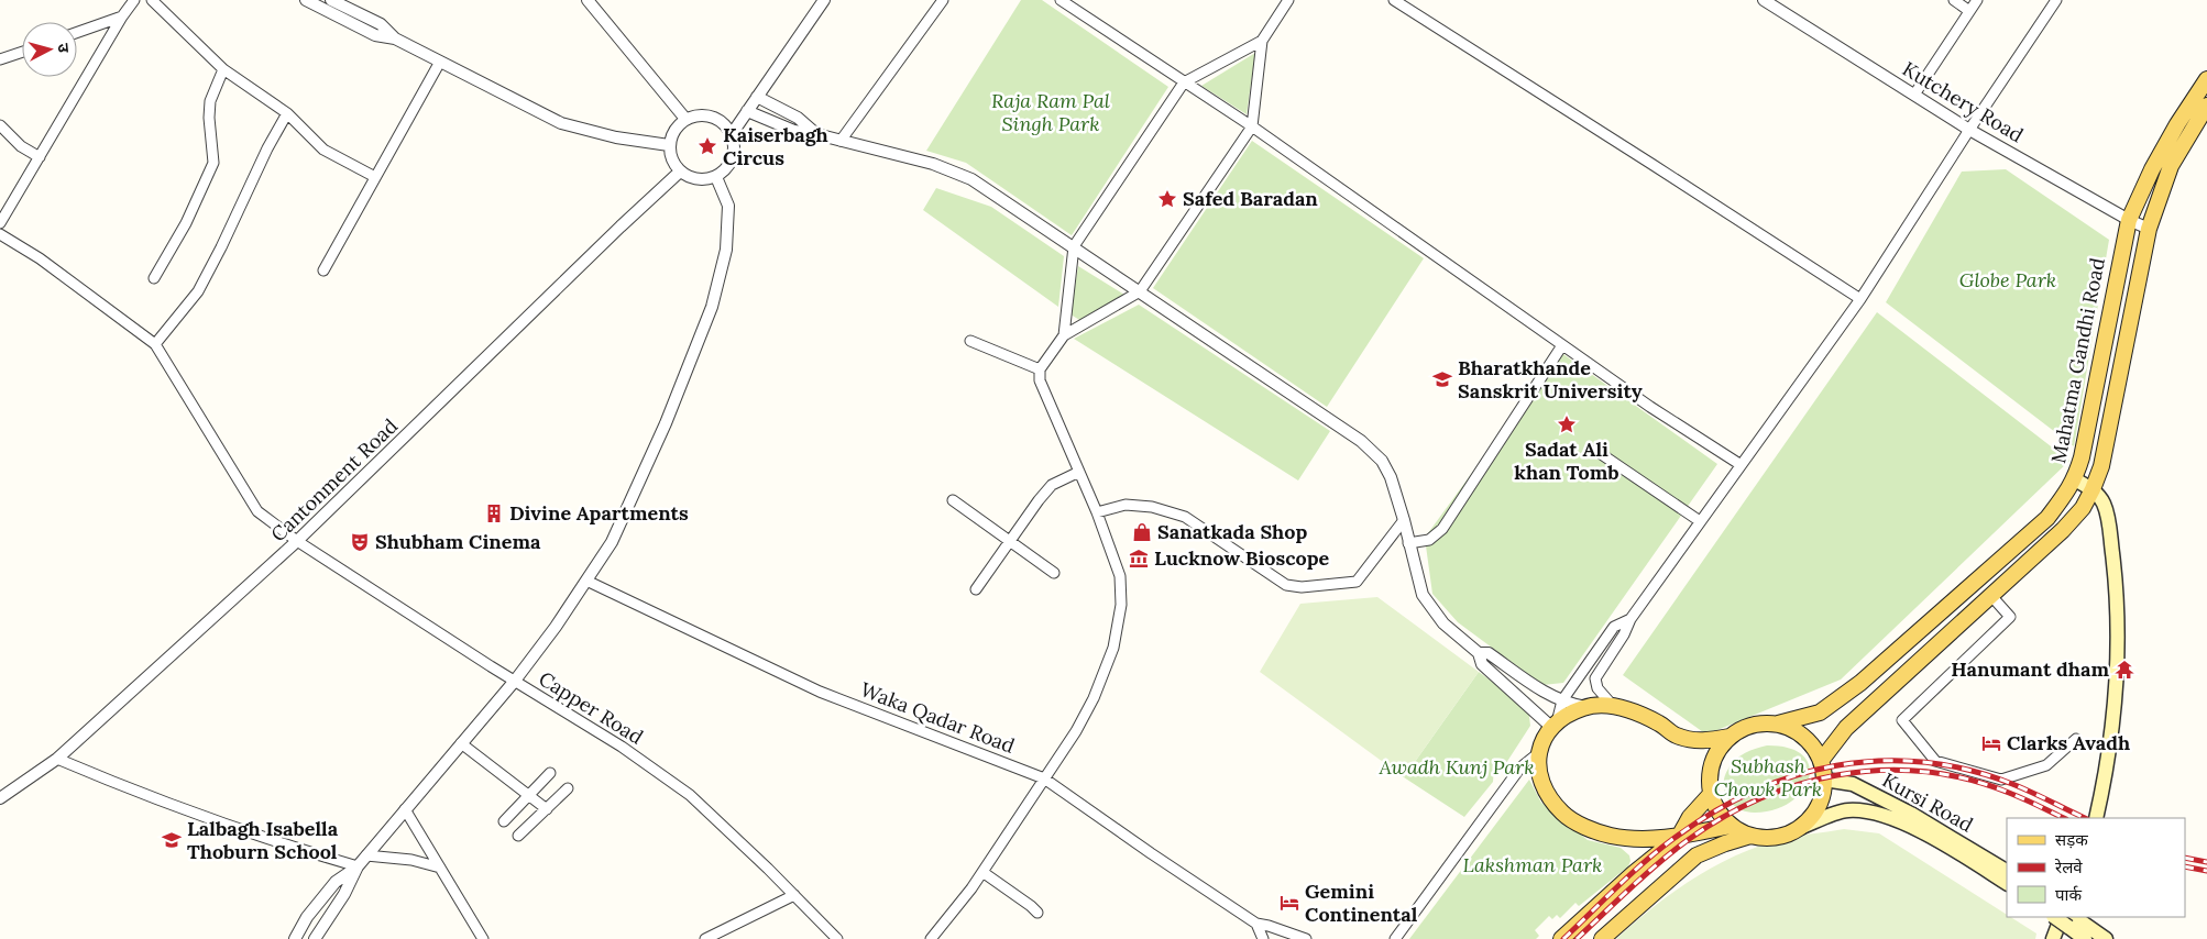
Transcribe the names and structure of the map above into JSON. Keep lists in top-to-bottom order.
{
  "streets": {
    "main road": ["Mahatma Gandhi Road", "Kursi Road"],
    "street": [
      "Kutchery Road",
      "Cantonment Road",
      "Capper Road",
      "Waka Qadar Road"
    ]
  },
  "crossings": [
    ["Kutchery Road", "Mahatma Gandhi Road"],
    ["Mahatma Gandhi Road", "Kursi Road"],
    ["Cantonment Road", "Capper Road"]
  ],
  "parks": [
    "Raja Ram Pal Singh Park",
    "Globe Park",
    "Subhash Chowk Park",
    "Awadh Kunj Park",
    "Lakshman Park"
  ],
  "places": {
    "place": ["Kaiserbagh Circus", "Safed Baradan", "Sadat Ali khan Tomb"],
    "school or university": ["Bharatkhande Sanskrit University", "Lalbagh Isabella Thoburn School"],
    "building": ["Divine Apartments"],
    "shop": ["Sanatkada Shop"],
    "theatre": ["Shubham Cinema"],
    "museum": ["Lucknow Bioscope"],
    "temple": ["Hanumant dham"],
    "hotel": ["Clarks Avadh", "Gemini Continental"]
  },
  "legend": ["सड़क", "रेलवे", "पार्क"],
  "north": "right"
}
